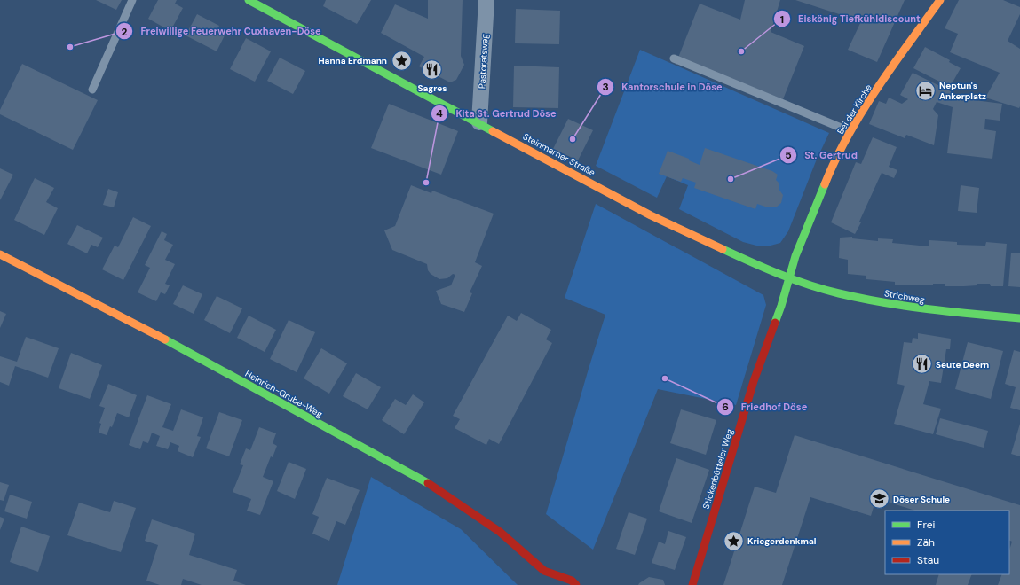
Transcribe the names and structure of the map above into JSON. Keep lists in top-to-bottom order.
{
  "streets": {
    "street": [
      "Pastoratsweg",
      "Bei der Kirche",
      "Steinmarner Straße",
      "Strichweg",
      "Heinrich-Grube-Weg",
      "Stickenbütteler Weg"
    ]
  },
  "crossings": [
    ["Pastoratsweg", "Steinmarner Straße"],
    ["Bei der Kirche", "Steinmarner Straße"],
    ["Bei der Kirche", "Strichweg"],
    ["Bei der Kirche", "Stickenbütteler Weg"],
    ["Steinmarner Straße", "Strichweg"],
    ["Steinmarner Straße", "Stickenbütteler Weg"],
    ["Strichweg", "Stickenbütteler Weg"]
  ],
  "places": {
    "other": [
      "Freiwillige Feuerwehr Cuxhaven-Döse",
      "Eiskönig Tiefkühldiscount",
      "Kantorschule in Döse",
      "St. Gertrud",
      "Kita St. Gertrud Döse",
      "Friedhof Döse"
    ],
    "place": ["Hanna Erdmann", "Kriegerdenkmal"],
    "restaurant": ["Sagres", "Seute Deern"],
    "hotel": ["Neptun's Ankerplatz"],
    "school or university": ["Döser Schule"]
  },
  "legend": ["Frei", "Zäh", "Stau"]
}
